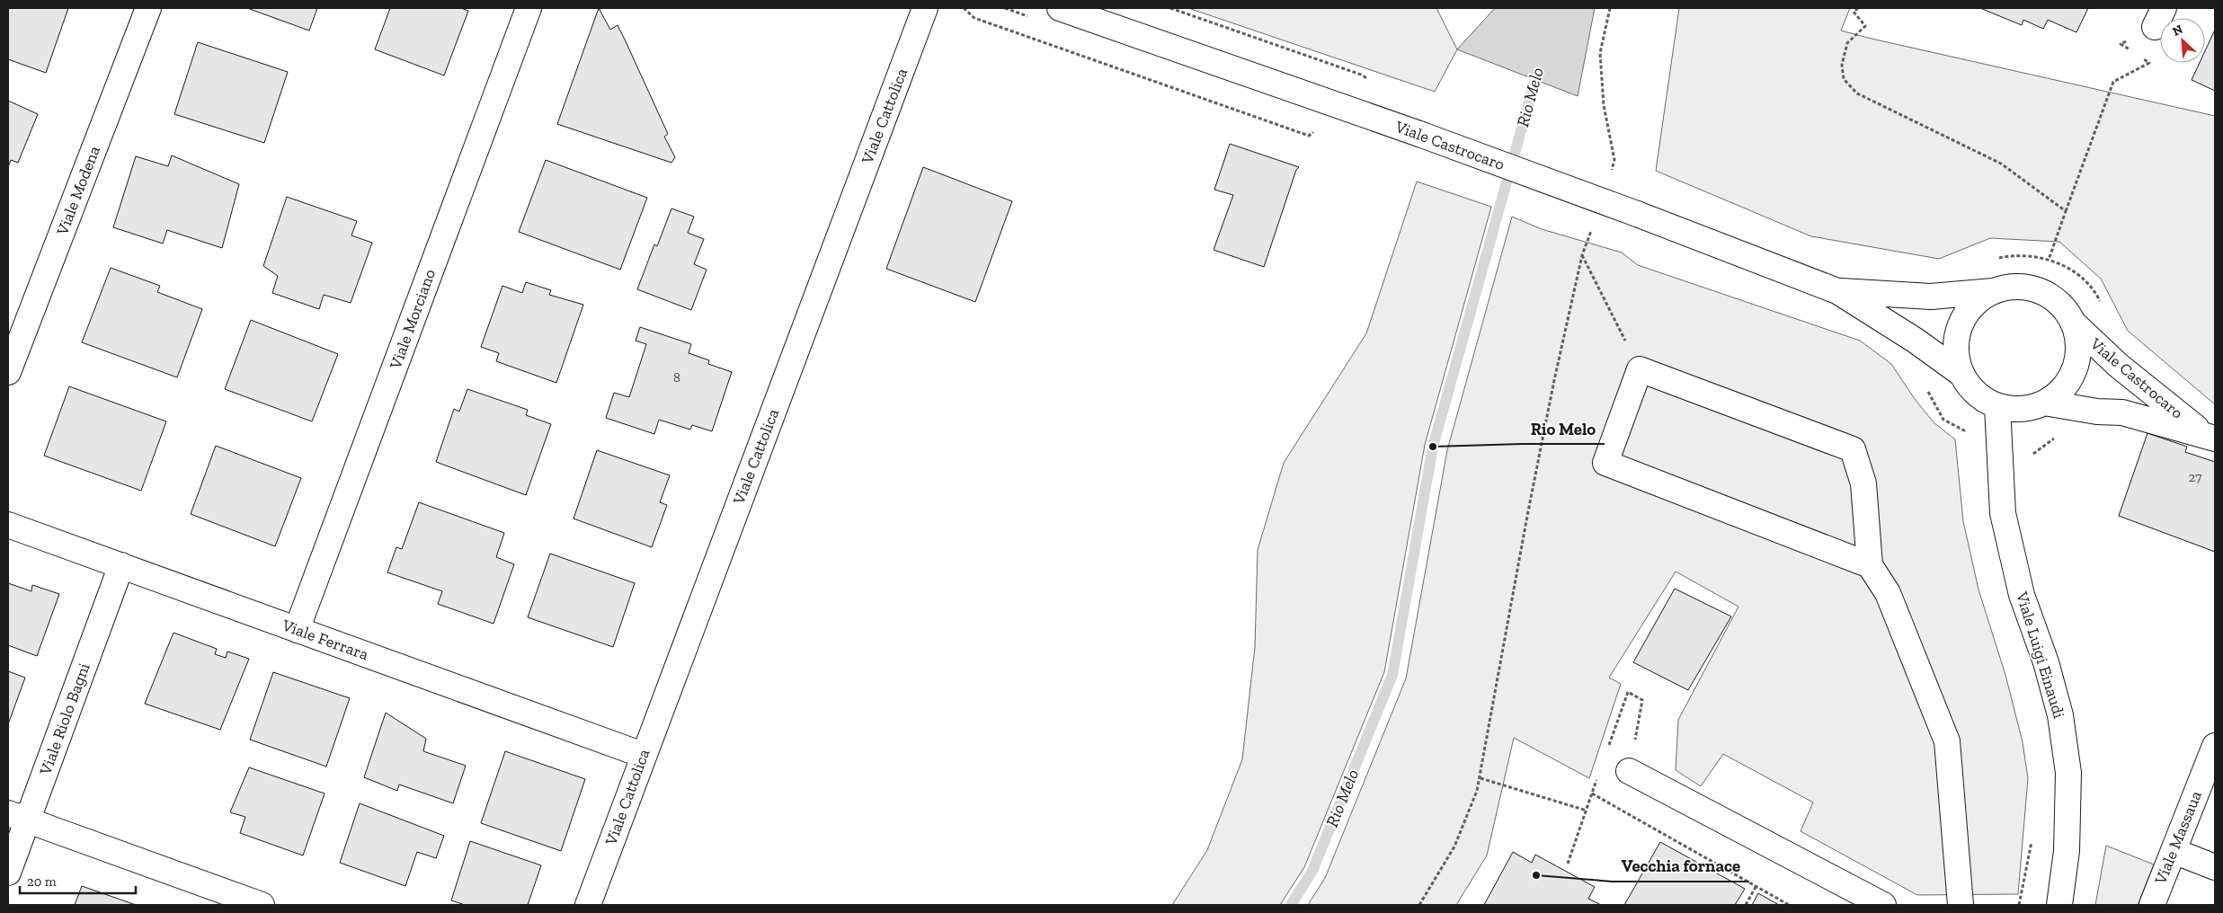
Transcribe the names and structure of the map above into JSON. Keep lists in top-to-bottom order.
{
  "streets": {
    "street": [
      "Viale Cattolica",
      "Viale Castrocaro",
      "Viale Modena",
      "Viale Morciano",
      "Viale Ferrara",
      "Viale Luigi Einaudi",
      "Viale Riolo Bagni",
      "Viale Massaua"
    ]
  },
  "crossings": [
    ["Viale Cattolica", "Viale Ferrara"],
    ["Viale Castrocaro", "Viale Luigi Einaudi"],
    ["Viale Morciano", "Viale Ferrara"],
    ["Viale Ferrara", "Viale Riolo Bagni"]
  ],
  "water": ["Rio Melo"],
  "places": ["Rio Melo", "Vecchia fornace"],
  "house_numbers": ["8", "27"],
  "scale_bar": "20 m",
  "north": "top left"
}
